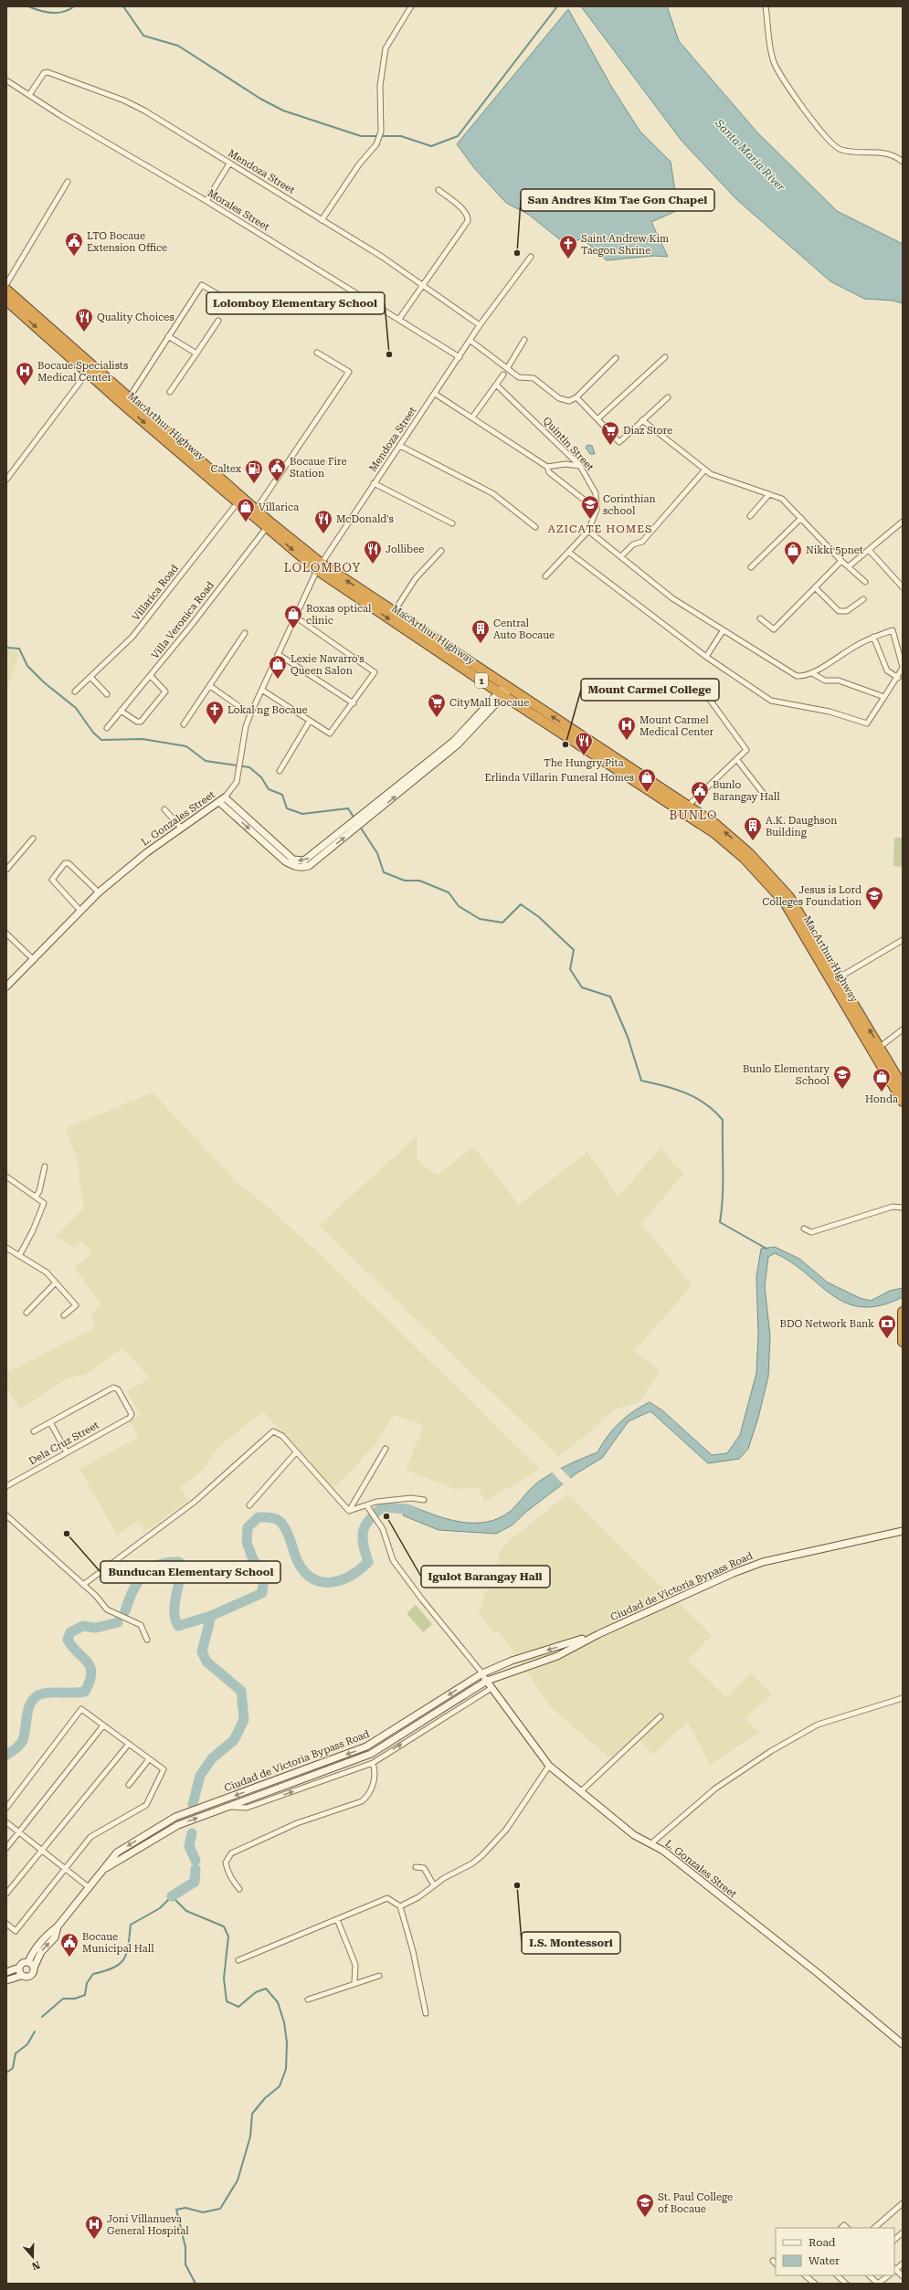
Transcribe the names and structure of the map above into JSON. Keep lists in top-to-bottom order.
{
  "streets": {
    "highway": ["MacArthur Highway", "1"],
    "main road": ["L. Gonzales Street", "Ciudad de Victoria Bypass Road"],
    "street": [
      "Mendoza Street",
      "Morales Street",
      "Quintin Street",
      "Villarica Road",
      "Villa Veronica Road",
      "Dela Cruz Street"
    ]
  },
  "crossings": [
    ["Mendoza Street", "Morales Street"],
    ["Mendoza Street", "MacArthur Highway"],
    ["Mendoza Street", "L. Gonzales Street"],
    ["MacArthur Highway", "Villarica Road"],
    ["MacArthur Highway", "Villa Veronica Road"],
    ["MacArthur Highway", "L. Gonzales Street"],
    ["L. Gonzales Street", "Ciudad de Victoria Bypass Road"]
  ],
  "districts": ["AZICATE HOMES", "LOLOMBOY", "BUNLO"],
  "water": ["Santa Maria River"],
  "places": {
    "other": [
      "San Andres Kim Tae Gon Chapel",
      "Lolomboy Elementary School",
      "Mount Carmel College",
      "Igulot Barangay Hall",
      "Bunducan Elementary School",
      "I.S. Montessori"
    ],
    "public building": [
      "LTO Bocaue Extension Office",
      "Bocaue Fire Station",
      "Bunlo Barangay Hall",
      "Bocaue Municipal Hall"
    ],
    "church": ["Saint Andrew Kim Taegon Shrine", "Lokal ng Bocaue"],
    "restaurant": [
      "Quality Choices",
      "McDonald's",
      "Jollibee",
      "The Hungry Pita"
    ],
    "hospital": ["Bocaue Specialists Medical Center", "Mount Carmel Medical Center", "Joni Villanueva General Hospital"],
    "supermarket": ["Diaz Store", "CityMall Bocaue"],
    "fuel station": ["Caltex"],
    "school or university": [
      "Corinthian school",
      "Jesus is Lord Colleges Foundation",
      "Bunlo Elementary School",
      "St. Paul College of Bocaue"
    ],
    "shop": [
      "Villarica",
      "Nikki 5pnet",
      "Roxas optical clinic",
      "Lexie Navarro's Queen Salon",
      "Erlinda Villarin Funeral Homes",
      "Honda"
    ],
    "building": ["Central Auto Bocaue", "A.K. Daughson Building"],
    "bank": ["BDO Network Bank"]
  },
  "legend": ["Road", "Water"],
  "north": "bottom"
}
